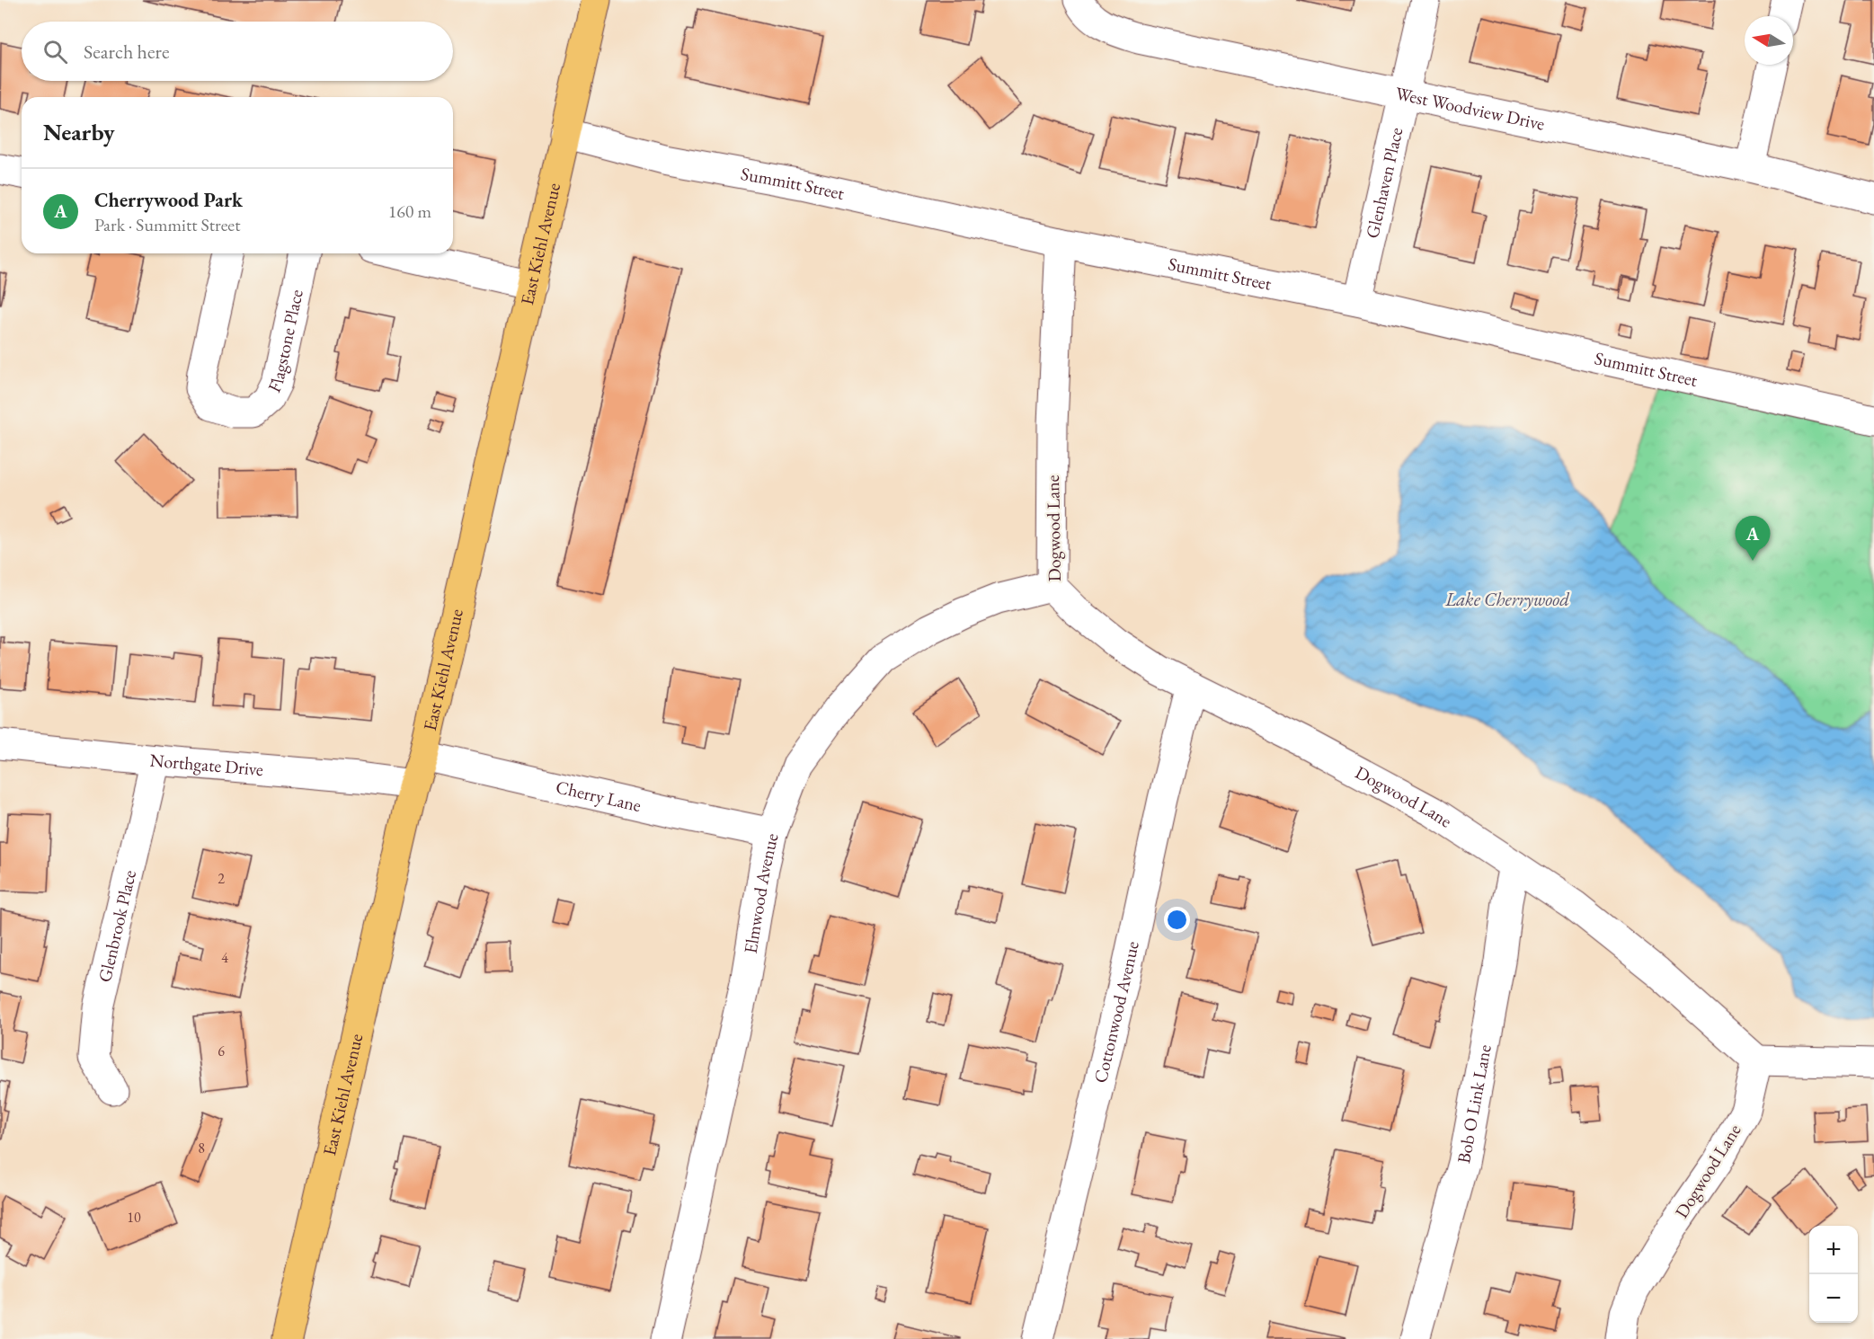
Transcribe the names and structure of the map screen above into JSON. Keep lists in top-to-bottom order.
{
  "streets": {
    "main road": ["East Kiehl Avenue"],
    "street": [
      "West Woodview Drive",
      "Glenhaven Place",
      "Summitt Street",
      "Flagstone Place",
      "Dogwood Lane",
      "Northgate Drive",
      "Cherry Lane",
      "Elmwood Avenue",
      "Glenbrook Place",
      "Cottonwood Avenue",
      "Bob O Link Lane"
    ]
  },
  "crossings": [
    ["West Woodview Drive", "Glenhaven Place"],
    ["Glenhaven Place", "Summitt Street"],
    ["Summitt Street", "East Kiehl Avenue"],
    ["Summitt Street", "Dogwood Lane"],
    ["East Kiehl Avenue", "Northgate Drive"],
    ["East Kiehl Avenue", "Cherry Lane"],
    ["Dogwood Lane", "Elmwood Avenue"],
    ["Dogwood Lane", "Cottonwood Avenue"],
    ["Dogwood Lane", "Bob O Link Lane"],
    ["Northgate Drive", "Glenbrook Place"],
    ["Cherry Lane", "Elmwood Avenue"]
  ],
  "water": ["Lake Cherrywood"],
  "house_numbers": [
    "2",
    "4",
    "6",
    "8",
    "10"
  ],
  "north": "left",
  "page": {
    "search": "Search here",
    "heading": "Nearby",
    "list": [
      {
        "mark": "A",
        "name": "Cherrywood Park",
        "note": "Park · Summitt Street",
        "value": "160 m"
      }
    ],
    "pins": "A",
    "map_buttons": ["+", "−"]
  }
}
